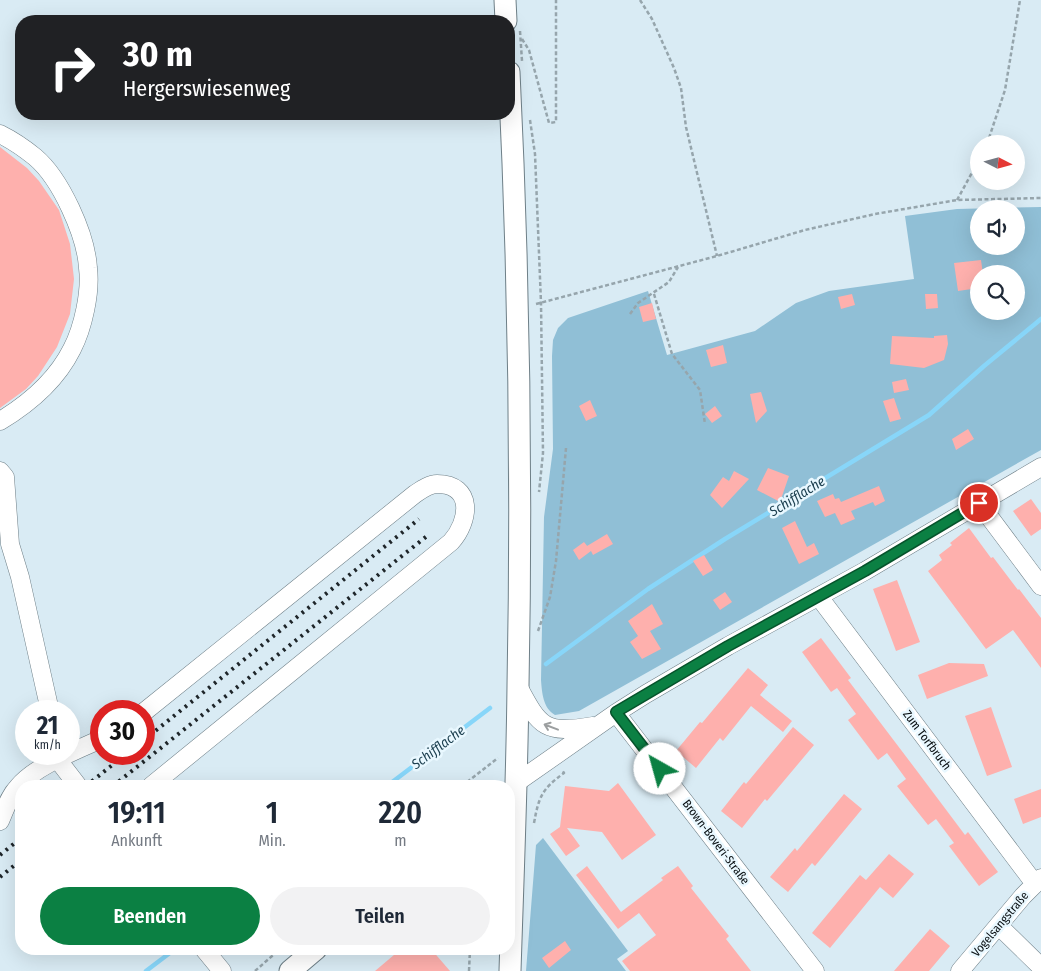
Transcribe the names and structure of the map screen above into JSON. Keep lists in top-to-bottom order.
{
  "streets": {
    "street": ["Zum Torfbruch", "Brown-Boveri-Straße", "Vogelsangstraße"]
  },
  "crossings": [
    ["Zum Torfbruch", "Vogelsangstraße"]
  ],
  "water": ["Schifflache"],
  "north": "right",
  "page": {
    "turn": ["30 m", "Hergerswiesenweg"],
    "speed": "21 km/h",
    "limit": "30",
    "eta": [
      "19:11",
      "Ankunft",
      "1",
      "Min.",
      "220",
      "m"
    ],
    "buttons": ["Beenden", "Teilen"]
  }
}
